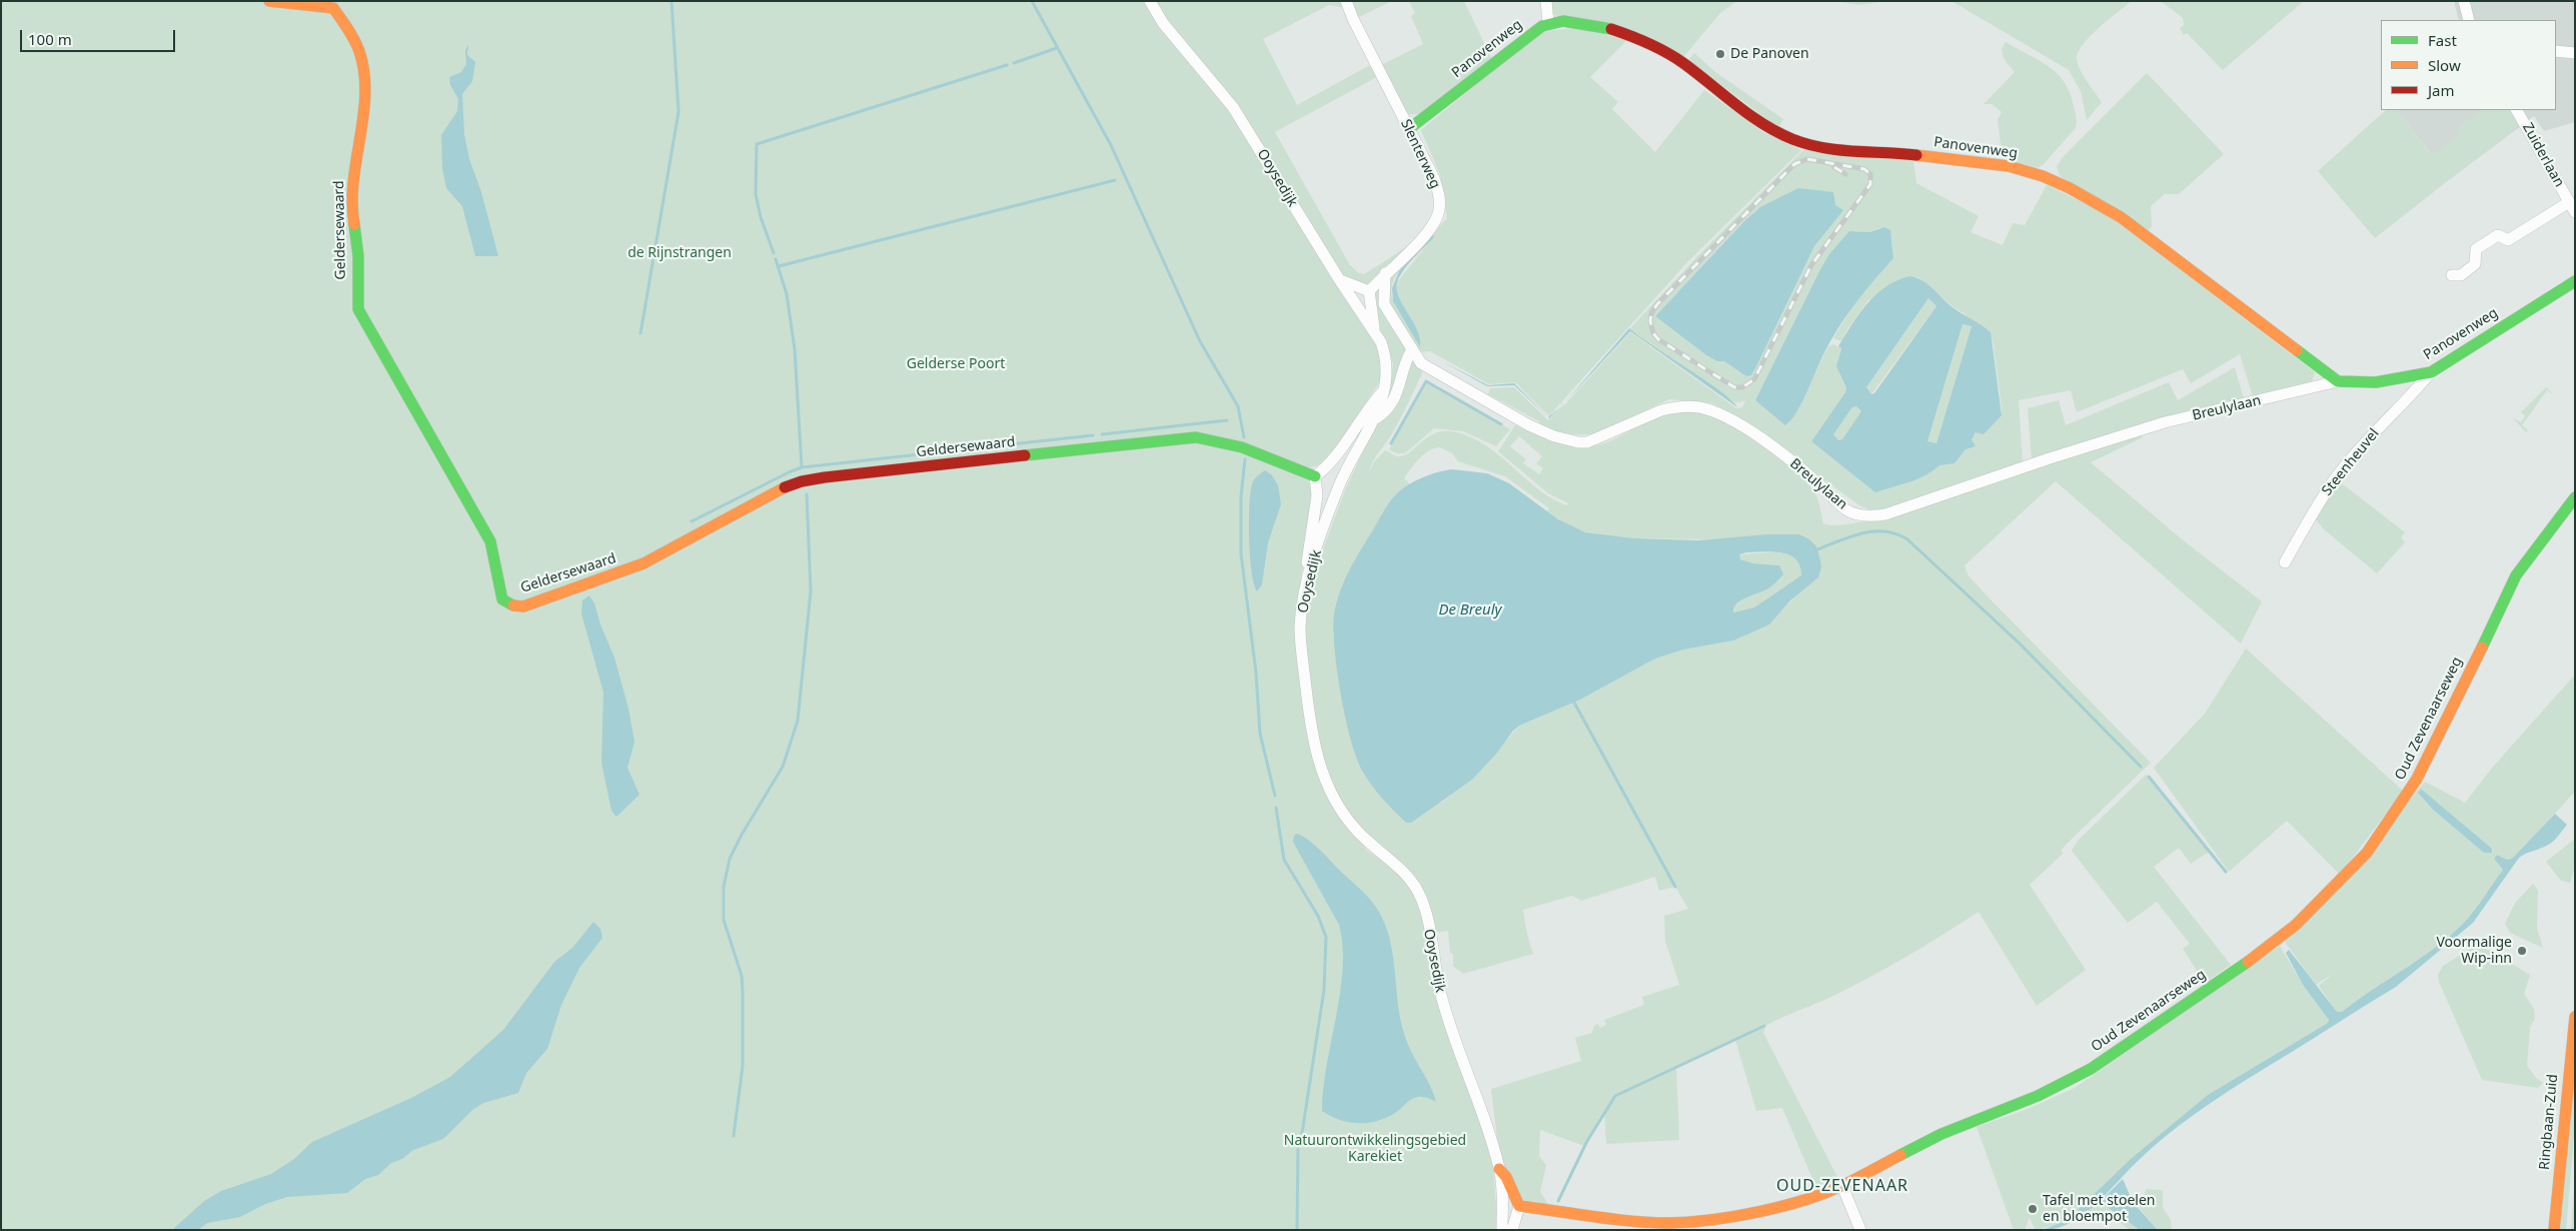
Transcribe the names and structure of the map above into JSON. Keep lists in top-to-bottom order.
{
  "streets": {
    "street": [
      "Panovenweg",
      "Slenterweg",
      "Zuiderlaan",
      "Ooysedijk",
      "Geldersewaard",
      "Breulylaan",
      "Steenheuvel",
      "Oud Zevenaarseweg",
      "Ringbaan-Zuid"
    ]
  },
  "crossings": [
    ["Panovenweg", "Slenterweg"],
    ["Panovenweg", "Breulylaan"],
    ["Panovenweg", "Steenheuvel"],
    ["Slenterweg", "Breulylaan"]
  ],
  "districts": ["OUD-ZEVENAAR"],
  "water": ["De Breuly"],
  "parks": ["de Rijnstrangen", "Gelderse Poort", "Natuurontwikkelingsgebied Karekiet"],
  "places": ["De Panoven", "Voormalige Wip-inn", "Tafel met stoelen en bloempot"],
  "legend": ["Fast", "Slow", "Jam"],
  "scale_bar": "100 m"
}
